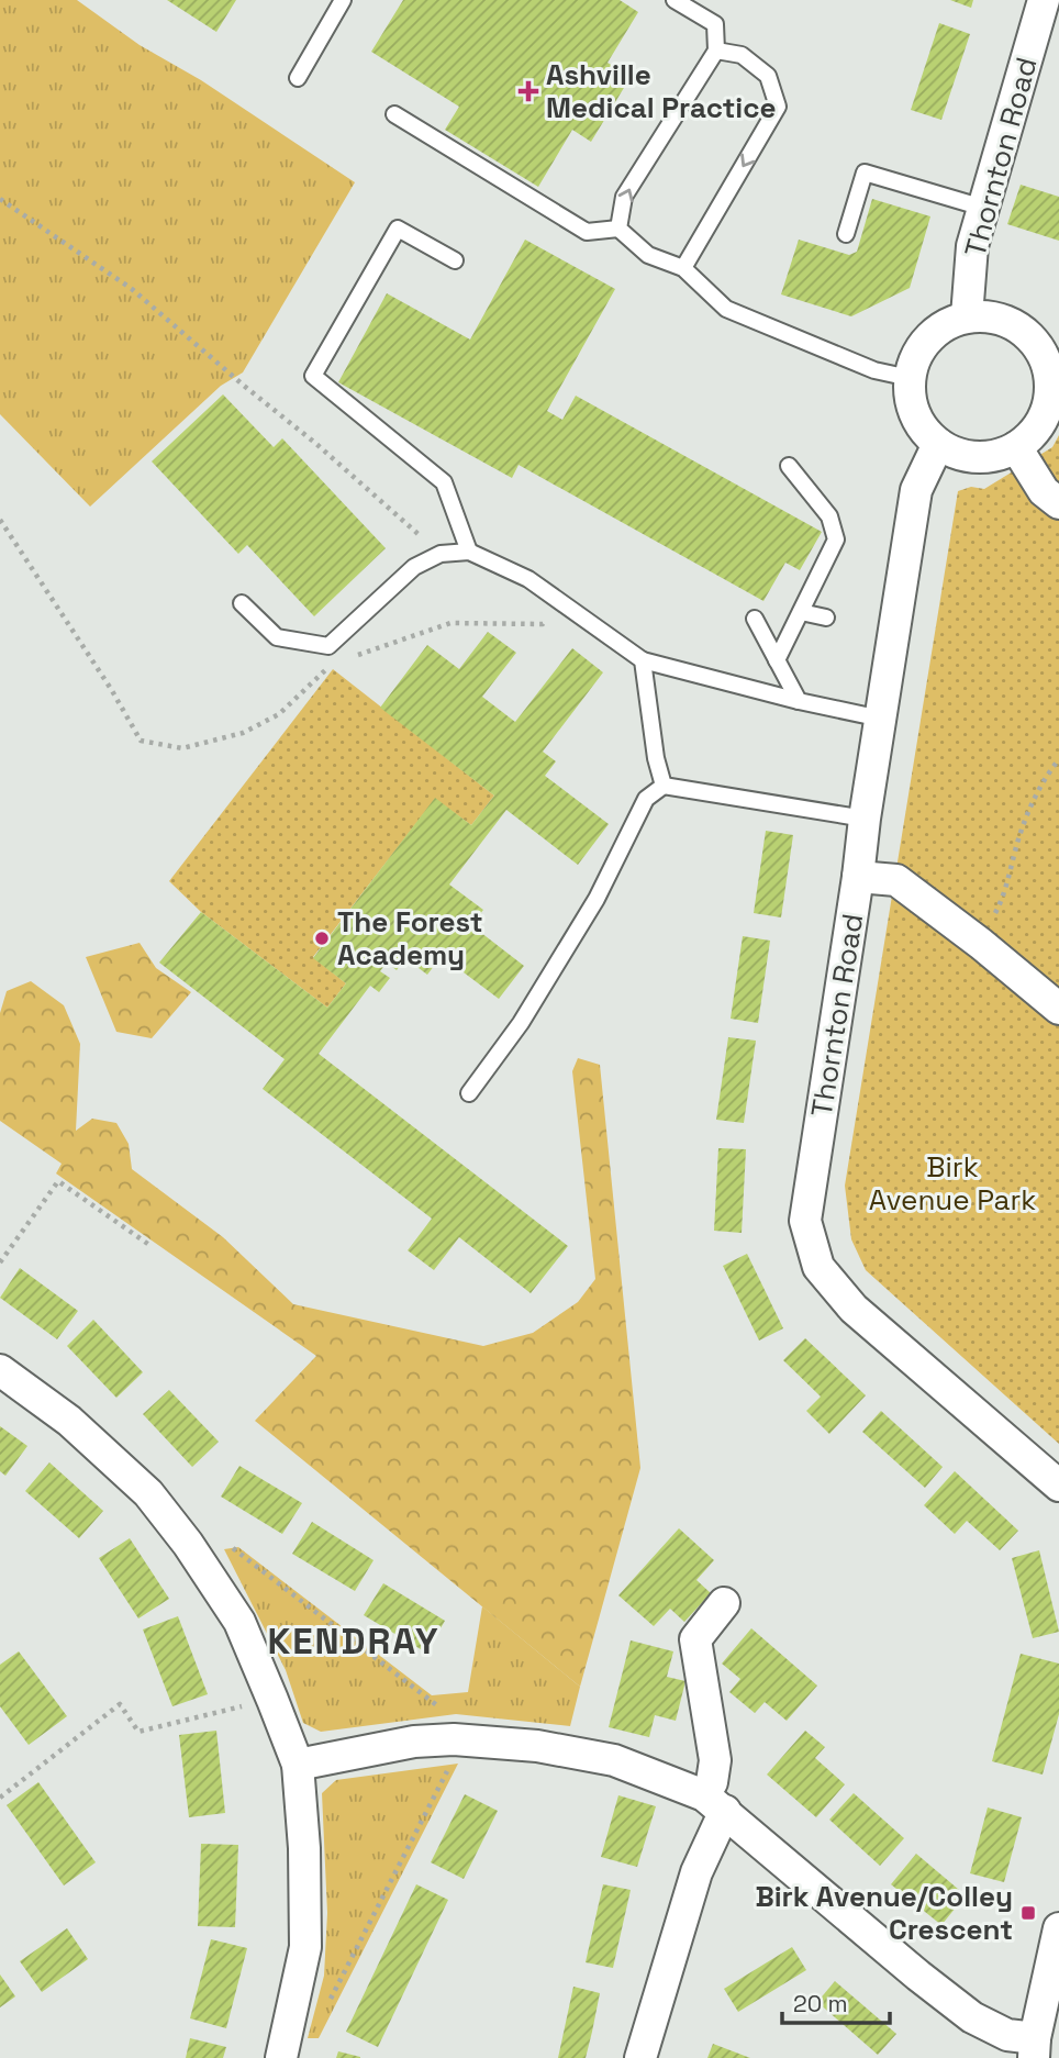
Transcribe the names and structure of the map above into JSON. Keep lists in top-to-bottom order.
{
  "streets": {
    "street": ["Thornton Road"]
  },
  "districts": ["KENDRAY"],
  "parks": ["Birk Avenue Park"],
  "places": {
    "health": ["Ashville Medical Practice"],
    "other": ["The Forest Academy"],
    "transit": ["Birk Avenue/Colley Crescent"]
  },
  "scale_bar": "20 m"
}
